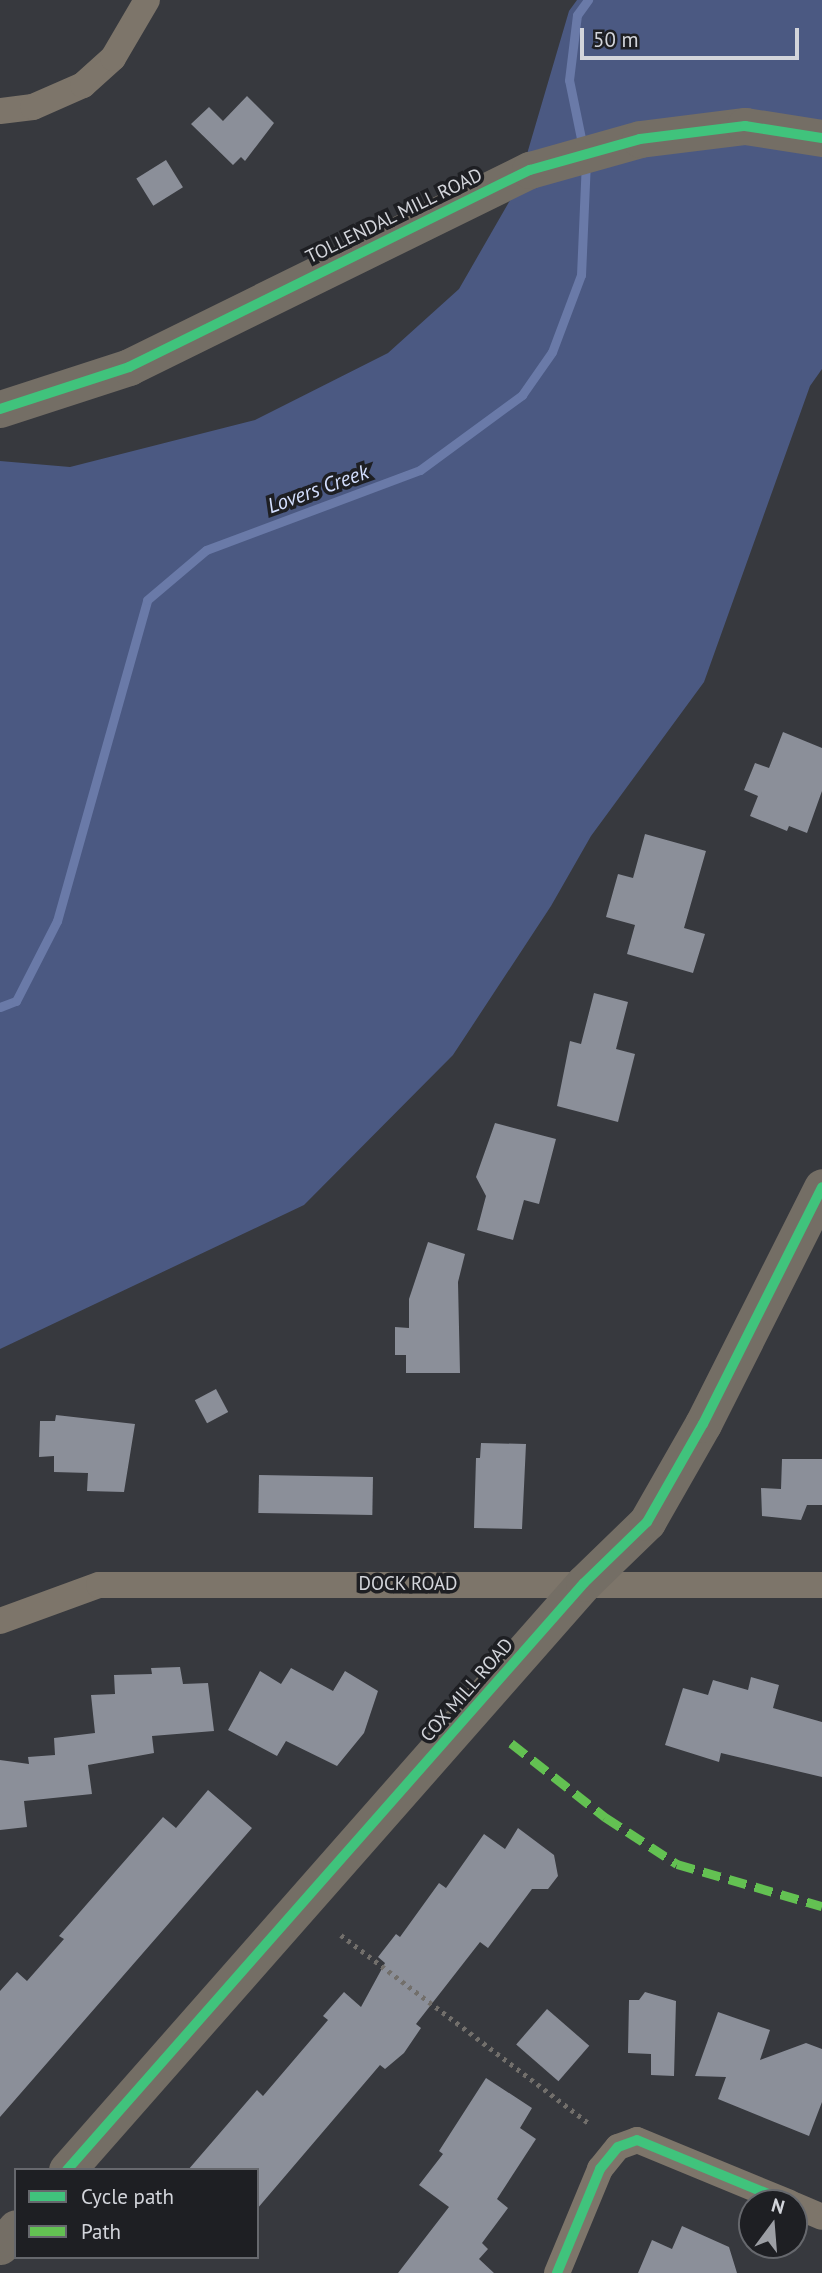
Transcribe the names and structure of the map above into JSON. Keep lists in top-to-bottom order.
{
  "streets": {
    "street": ["TOLLENDAL MILL ROAD", "DOCK ROAD", "COX MILL ROAD"]
  },
  "crossings": [
    ["DOCK ROAD", "COX MILL ROAD"]
  ],
  "water": ["Lovers Creek"],
  "legend": ["Cycle path", "Path"],
  "scale_bar": "50 m",
  "north": "top"
}
